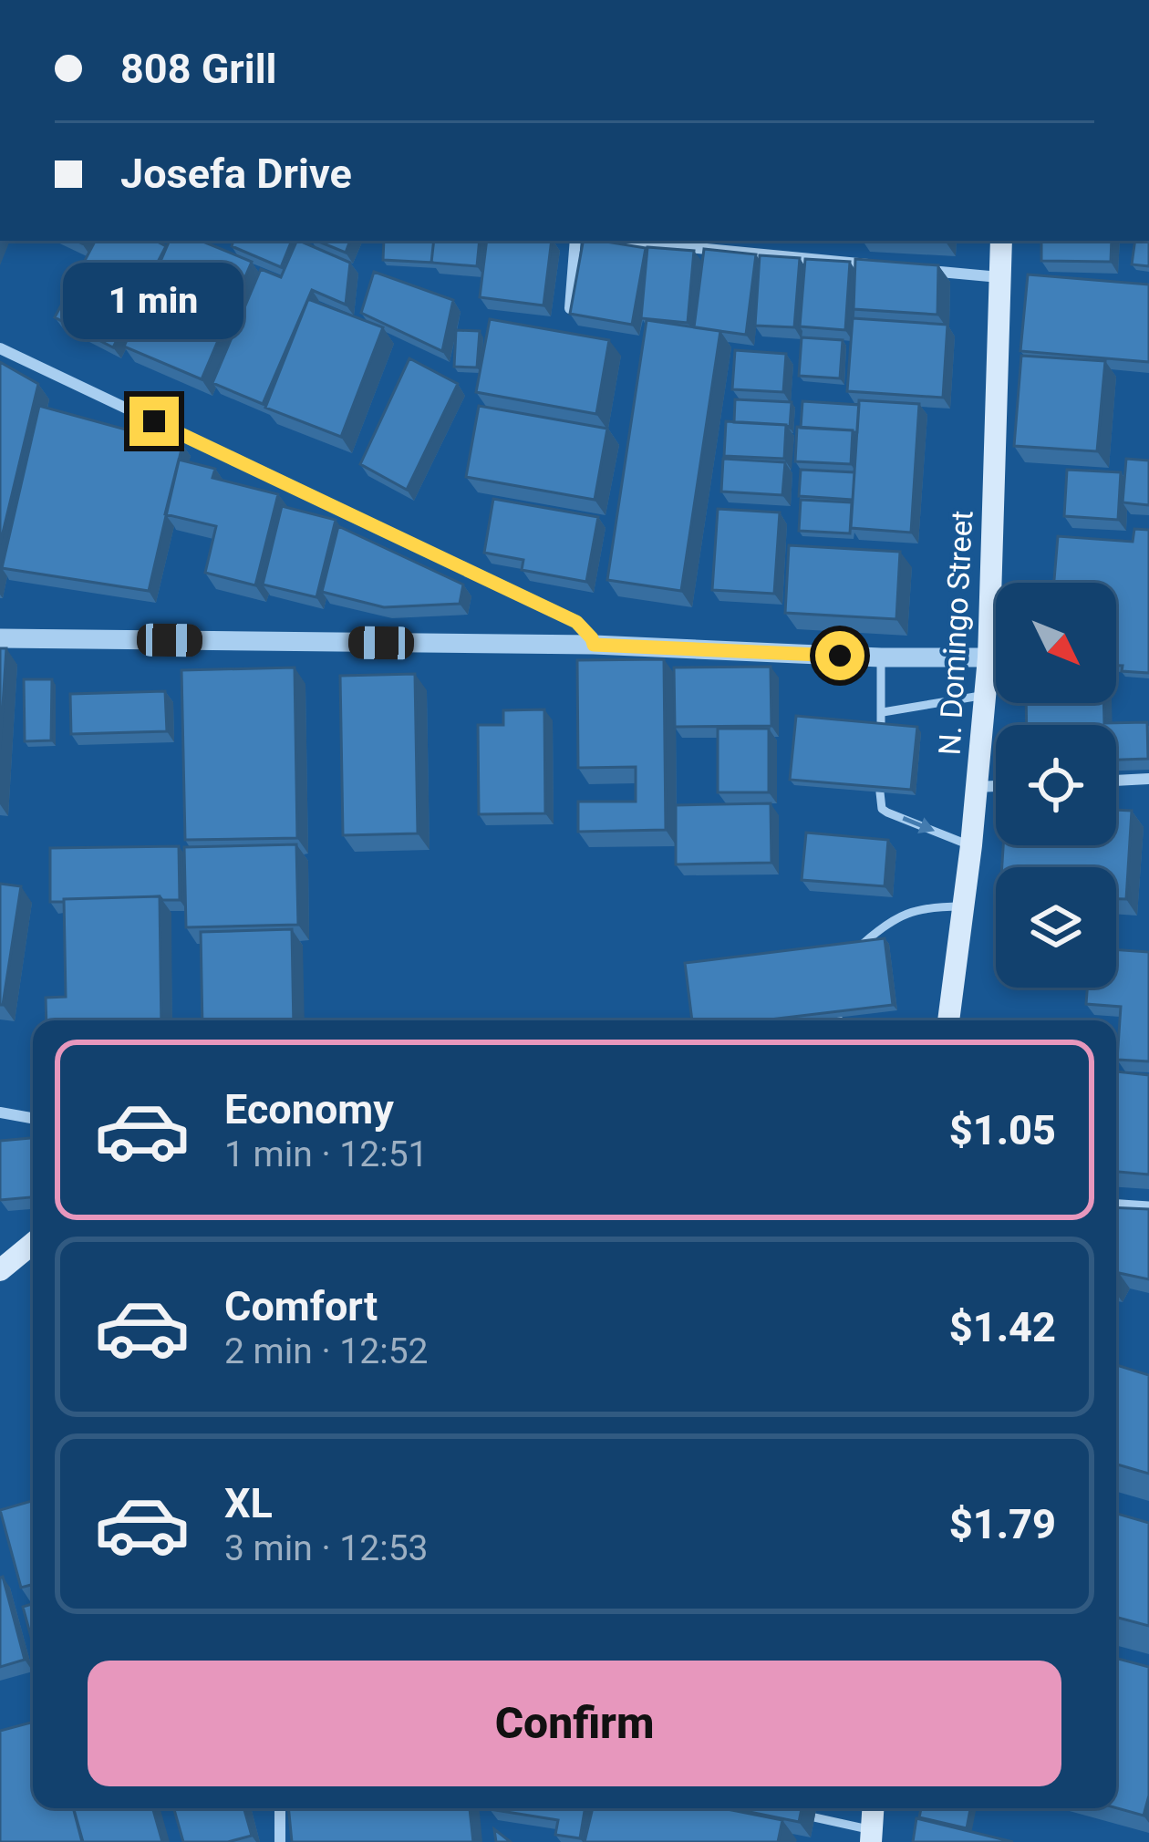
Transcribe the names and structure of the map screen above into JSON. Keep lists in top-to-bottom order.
{
  "streets": {
    "main road": ["N. Domingo Street"]
  },
  "north": "bottom right",
  "page": {
    "banner": ["808 Grill", "Josefa Drive"],
    "bubble": "1 min",
    "list": [
      {
        "name": "Economy",
        "note": "1 min · 12:51",
        "value": "$1.05"
      },
      {
        "name": "Comfort",
        "note": "2 min · 12:52",
        "value": "$1.42"
      },
      {
        "name": "XL",
        "note": "3 min · 12:53",
        "value": "$1.79"
      }
    ],
    "buttons": "Confirm"
  }
}
